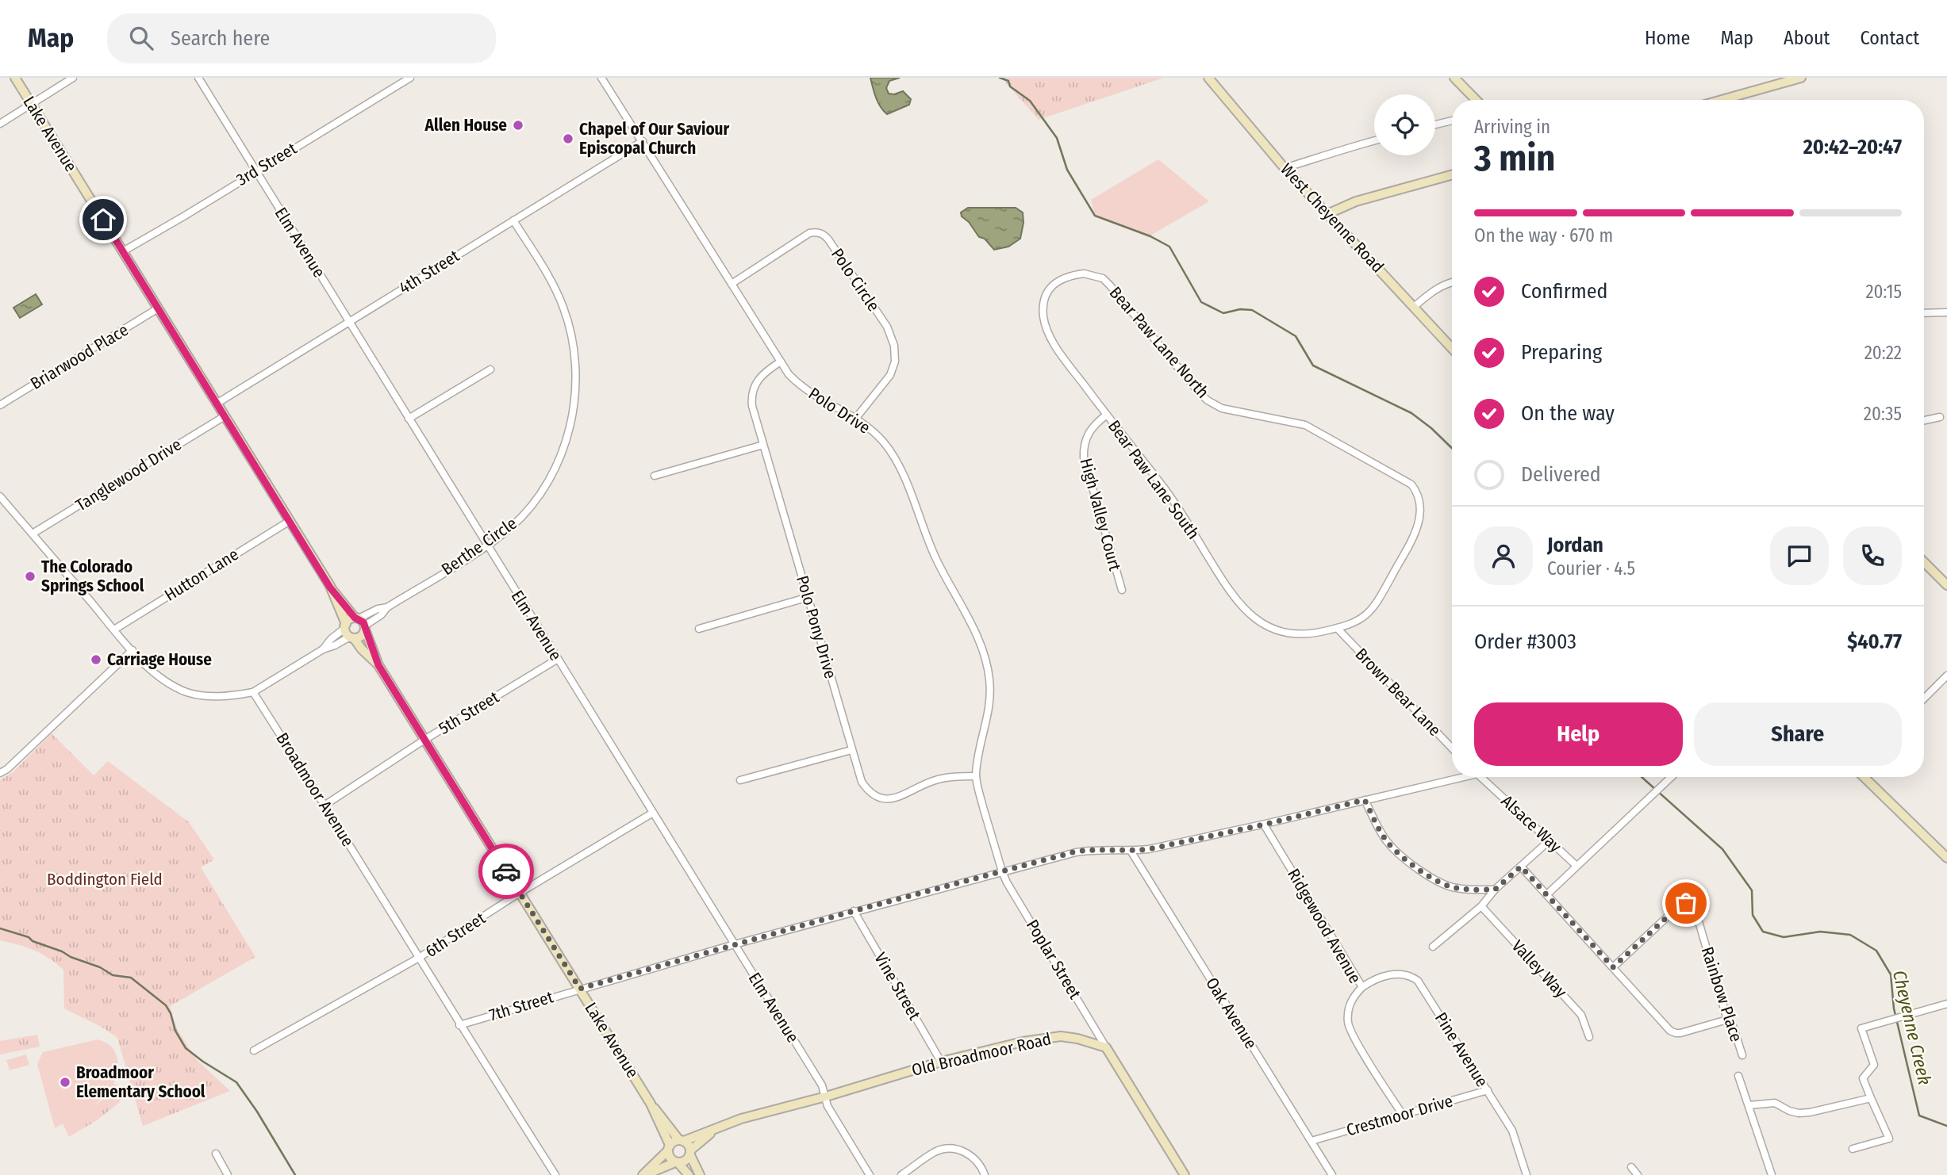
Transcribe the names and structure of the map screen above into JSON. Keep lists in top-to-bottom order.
{
  "streets": {
    "main road": ["Lake Avenue", "West Cheyenne Road", "Old Broadmoor Road"],
    "street": [
      "3rd Street",
      "Elm Avenue",
      "4th Street",
      "Polo Circle",
      "Bear Paw Lane North",
      "Briarwood Place",
      "Polo Drive",
      "Tanglewood Drive",
      "Bear Paw Lane South",
      "High Valley Court",
      "Berthe Circle",
      "Hutton Lane",
      "Polo Pony Drive",
      "Brown Bear Lane",
      "5th Street",
      "Broadmoor Avenue",
      "Alsace Way",
      "Ridgewood Avenue",
      "6th Street",
      "Poplar Street",
      "Valley Way",
      "Vine Street",
      "Rainbow Place",
      "7th Street",
      "Oak Avenue",
      "Pine Avenue",
      "Crestmoor Drive"
    ]
  },
  "crossings": [
    ["Lake Avenue", "3rd Street"],
    ["Lake Avenue", "4th Street"],
    ["Lake Avenue", "Briarwood Place"],
    ["Lake Avenue", "Tanglewood Drive"],
    ["Lake Avenue", "Berthe Circle"],
    ["Lake Avenue", "Hutton Lane"],
    ["Lake Avenue", "5th Street"],
    ["Lake Avenue", "6th Street"],
    ["Lake Avenue", "7th Street"],
    ["Lake Avenue", "Old Broadmoor Road"],
    ["3rd Street", "Elm Avenue"],
    ["Elm Avenue", "4th Street"],
    ["Elm Avenue", "Berthe Circle"],
    ["Elm Avenue", "5th Street"],
    ["Elm Avenue", "6th Street"],
    ["Elm Avenue", "7th Street"],
    ["Elm Avenue", "Old Broadmoor Road"],
    ["4th Street", "Polo Drive"],
    ["4th Street", "Berthe Circle"],
    ["Polo Circle", "Polo Drive"],
    ["Bear Paw Lane North", "Bear Paw Lane South"],
    ["Bear Paw Lane North", "Brown Bear Lane"],
    ["Polo Drive", "Polo Pony Drive"],
    ["Polo Drive", "Poplar Street"],
    ["Polo Drive", "7th Street"],
    ["Bear Paw Lane South", "High Valley Court"],
    ["Bear Paw Lane South", "Brown Bear Lane"],
    ["5th Street", "Broadmoor Avenue"],
    ["Broadmoor Avenue", "6th Street"],
    ["Broadmoor Avenue", "7th Street"],
    ["Alsace Way", "Ridgewood Avenue"],
    ["Alsace Way", "7th Street"],
    ["Alsace Way", "Oak Avenue"],
    ["Ridgewood Avenue", "Pine Avenue"],
    ["Ridgewood Avenue", "Crestmoor Drive"],
    ["Poplar Street", "7th Street"],
    ["Poplar Street", "Old Broadmoor Road"],
    ["Vine Street", "7th Street"],
    ["Vine Street", "Old Broadmoor Road"],
    ["7th Street", "Oak Avenue"],
    ["Oak Avenue", "Crestmoor Drive"],
    ["Pine Avenue", "Crestmoor Drive"]
  ],
  "water": ["Cheyenne Creek"],
  "parks": ["Boddington Field"],
  "places": [
    "Allen House",
    "Chapel of Our Saviour Episcopal Church",
    "The Colorado Springs School",
    "Carriage House",
    "Broadmoor Elementary School"
  ],
  "page": {
    "header": "Map",
    "search": "Search here",
    "nav": [
      "Home",
      "Map",
      "About",
      "Contact"
    ],
    "heading": ["3 min", "Arriving in", "20:42–20:47"],
    "panel": [
      "Jordan",
      "Courier · 4.5",
      "Order #3003",
      "$40.77"
    ],
    "bar": "On the way · 670 m",
    "list": [
      ["Confirmed", "20:15"],
      ["Preparing", "20:22"],
      ["On the way", "20:35"],
      "Delivered"
    ],
    "buttons": ["Help", "Share"]
  }
}
